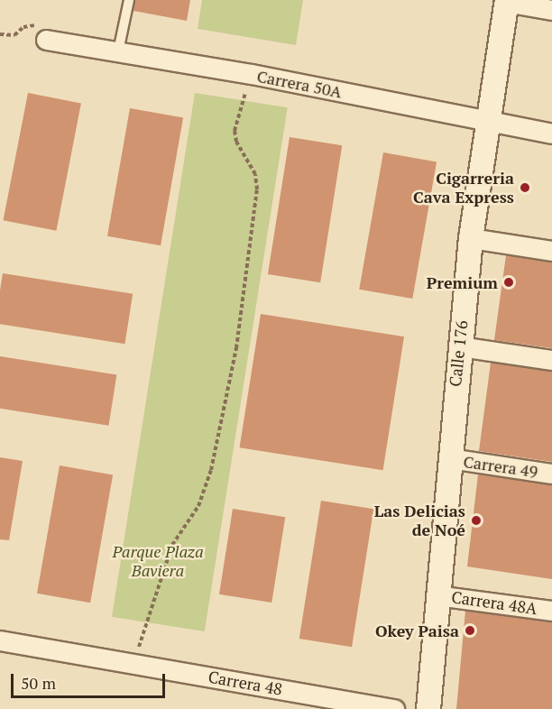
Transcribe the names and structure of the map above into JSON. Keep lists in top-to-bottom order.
{
  "streets": {
    "street": [
      "Carrera 50A",
      "Calle 176",
      "Carrera 49",
      "Carrera 48A",
      "Carrera 48"
    ]
  },
  "crossings": [
    ["Carrera 50A", "Calle 176"],
    ["Calle 176", "Carrera 49"],
    ["Calle 176", "Carrera 48A"]
  ],
  "parks": ["Parque Plaza Baviera"],
  "places": [
    "Cigarreria Cava Express",
    "Premium",
    "Las Delicias de Noé",
    "Okey Paisa"
  ],
  "scale_bar": "50 m"
}
